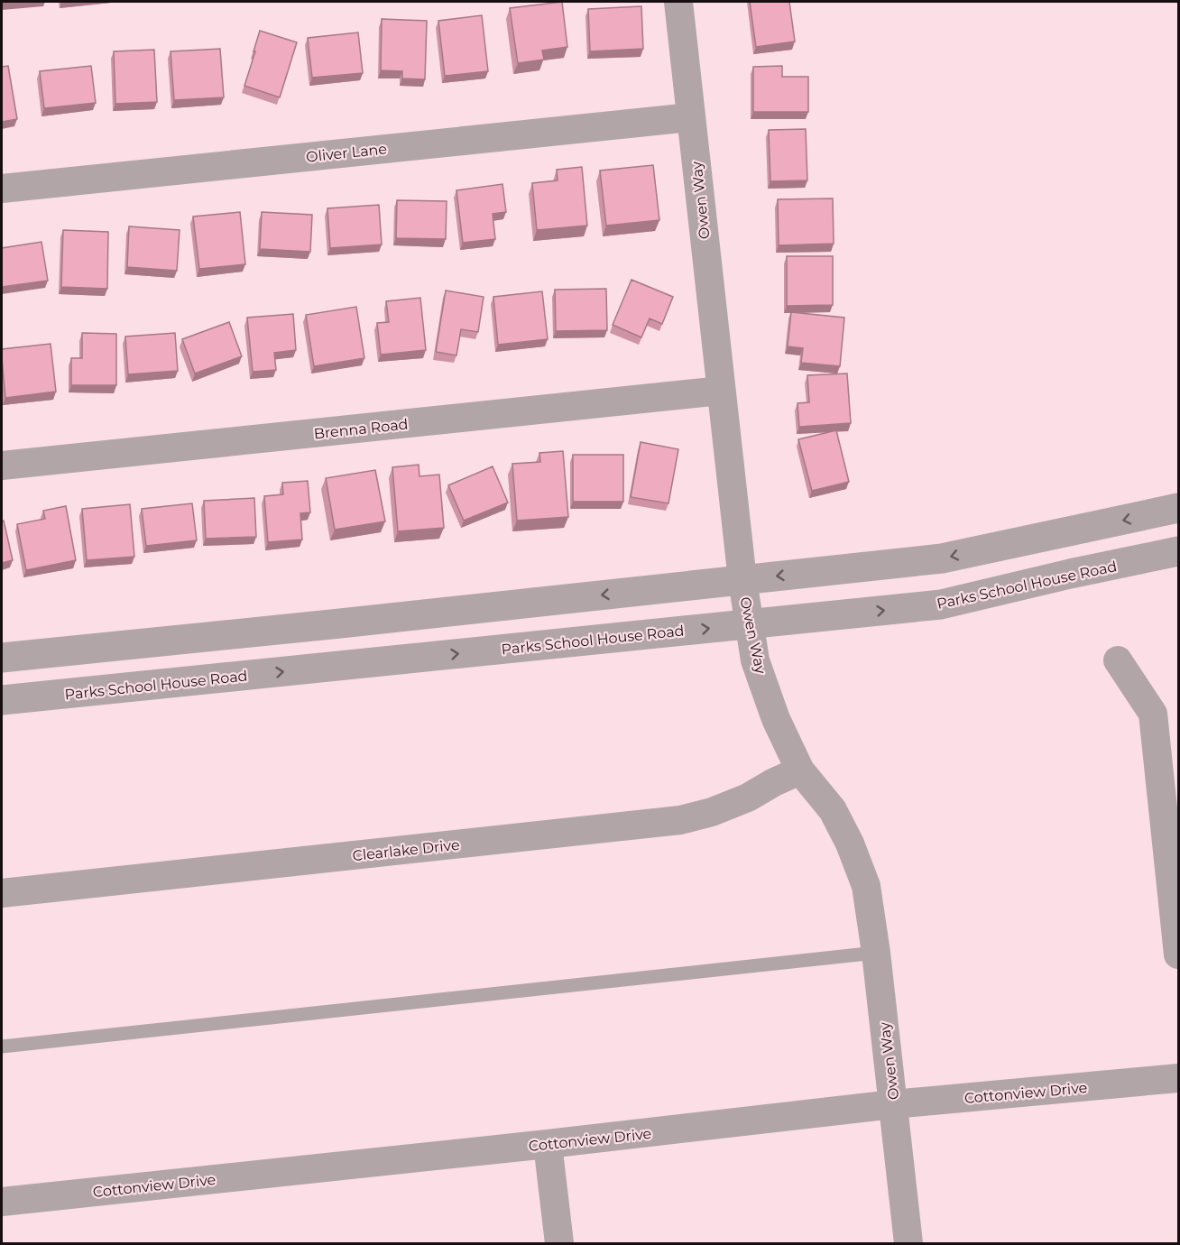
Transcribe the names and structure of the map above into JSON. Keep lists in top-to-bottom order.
{
  "streets": {
    "street": [
      "Oliver Lane",
      "Owen Way",
      "Brenna Road",
      "Parks School House Road",
      "Clearlake Drive",
      "Cottonview Drive"
    ]
  },
  "crossings": [
    ["Oliver Lane", "Owen Way"],
    ["Owen Way", "Brenna Road"],
    ["Owen Way", "Parks School House Road"],
    ["Owen Way", "Clearlake Drive"],
    ["Owen Way", "Cottonview Drive"]
  ]
}
